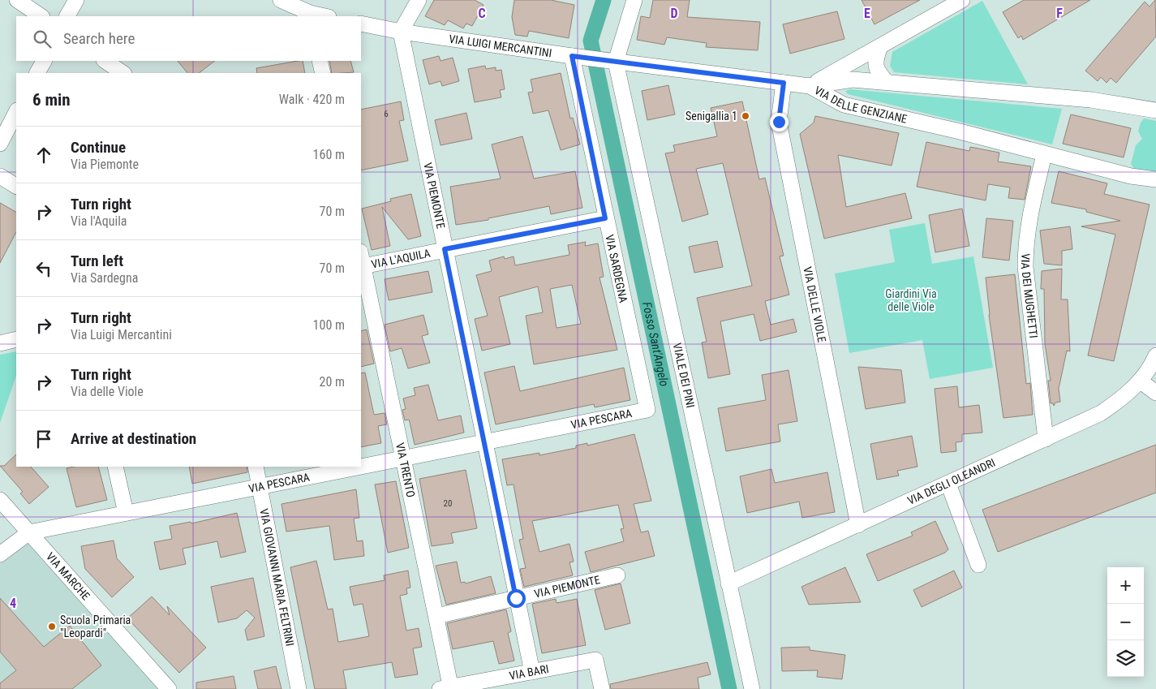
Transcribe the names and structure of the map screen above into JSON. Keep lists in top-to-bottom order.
{
  "streets": {
    "street": [
      "VIA LUIGI MERCANTINI",
      "VIA DELLE GENZIANE",
      "VIA PIEMONTE",
      "VIA L'AQUILA",
      "VIA SARDEGNA",
      "VIA DEI MUGHETTI",
      "VIA DELLE VIOLE",
      "VIALE DEI PINI",
      "VIA PESCARA",
      "VIA TRENTO",
      "VIA DEGLI OLEANDRI",
      "VIA MARCHE",
      "VIA GIOVANNI MARIA FELTRINI",
      "VIA BARI"
    ]
  },
  "crossings": [
    ["VIA LUIGI MERCANTINI", "VIA DELLE GENZIANE"],
    ["VIA LUIGI MERCANTINI", "VIA PIEMONTE"],
    ["VIA LUIGI MERCANTINI", "VIA SARDEGNA"],
    ["VIA LUIGI MERCANTINI", "VIA DELLE VIOLE"],
    ["VIA LUIGI MERCANTINI", "VIALE DEI PINI"],
    ["VIA DELLE GENZIANE", "VIA DEI MUGHETTI"],
    ["VIA PIEMONTE", "VIA L'AQUILA"],
    ["VIA PIEMONTE", "VIA PESCARA"],
    ["VIA PIEMONTE", "VIA BARI"],
    ["VIA L'AQUILA", "VIA SARDEGNA"],
    ["VIA L'AQUILA", "VIA TRENTO"],
    ["VIA SARDEGNA", "VIA PESCARA"],
    ["VIA DEI MUGHETTI", "VIA DEGLI OLEANDRI"],
    ["VIA DELLE VIOLE", "VIA DEGLI OLEANDRI"],
    ["VIALE DEI PINI", "VIA DEGLI OLEANDRI"],
    ["VIA PESCARA", "VIA TRENTO"],
    ["VIA PESCARA", "VIA MARCHE"],
    ["VIA PESCARA", "VIA GIOVANNI MARIA FELTRINI"],
    ["VIA TRENTO", "VIA BARI"]
  ],
  "water": ["Fosso Sant'Angelo"],
  "parks": ["Giardini Via delle Viole"],
  "places": ["Senigallia 1", "Scuola Primaria \"Leopardi\""],
  "house_numbers": ["6", "20"],
  "page": {
    "search": "Search here",
    "heading": ["6 min", "Walk · 420 m"],
    "list": [
      ["Continue", "Via Piemonte", "160 m"],
      ["Turn right", "Via l'Aquila", "70 m"],
      ["Turn left", "Via Sardegna", "70 m"],
      ["Turn right", "Via Luigi Mercantini", "100 m"],
      ["Turn right", "Via delle Viole", "20 m"],
      "Arrive at destination"
    ],
    "map_buttons": ["+", "−"]
  },
  "grid": {
    "columns": [
      "C",
      "D",
      "E",
      "F"
    ],
    "rows": ["4"]
  }
}
